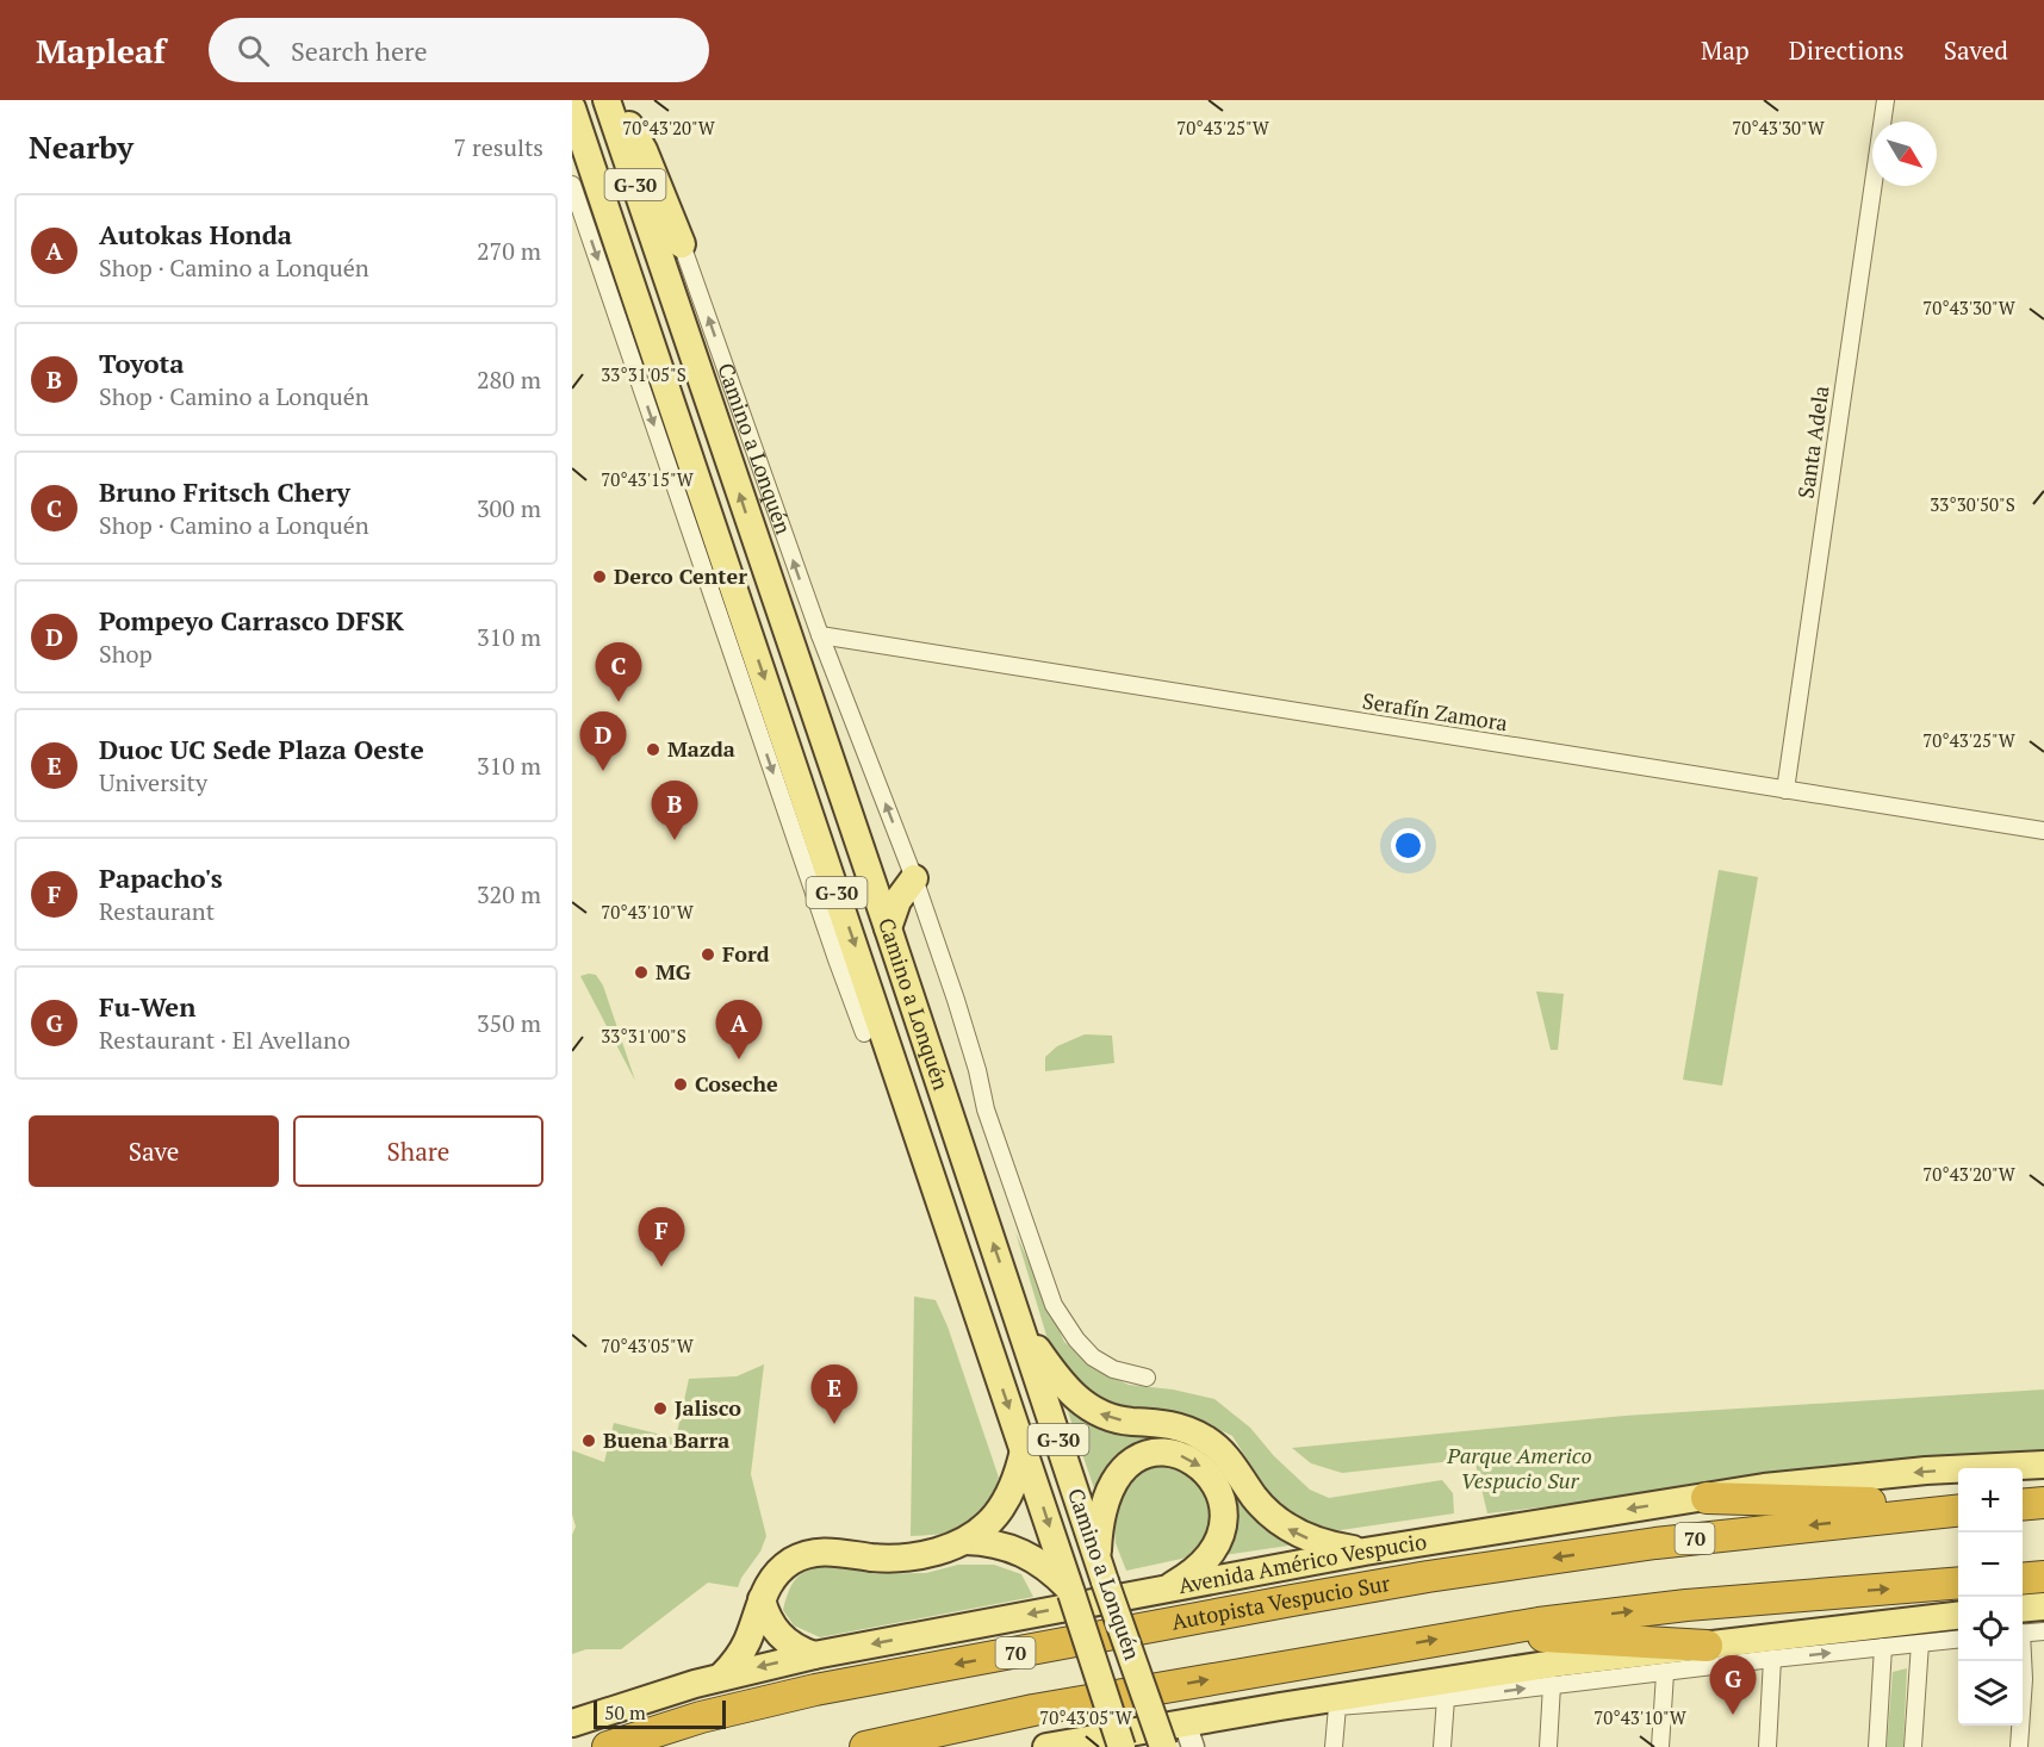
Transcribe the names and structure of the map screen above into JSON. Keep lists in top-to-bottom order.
{
  "streets": {
    "highway": ["70", "Autopista Vespucio Sur"],
    "main road": ["G-30", "Camino a Lonquén", "Avenida Américo Vespucio"],
    "street": ["Santa Adela", "Serafín Zamora"]
  },
  "crossings": [
    ["Santa Adela", "Serafín Zamora"],
    ["Camino a Lonquén", "Serafín Zamora"]
  ],
  "parks": ["Parque Americo Vespucio Sur"],
  "places": [
    "Derco Center",
    "Mazda",
    "Ford",
    "MG",
    "Coseche",
    "Jalisco",
    "Buena Barra"
  ],
  "scale_bar": "50 m",
  "north": "bottom right",
  "page": {
    "header": "Mapleaf",
    "search": "Search here",
    "nav": ["Map", "Directions", "Saved"],
    "heading": ["Nearby", "7 results"],
    "list": [
      {
        "mark": "A",
        "name": "Autokas Honda",
        "note": "Shop · Camino a Lonquén",
        "value": "270 m"
      },
      {
        "mark": "B",
        "name": "Toyota",
        "note": "Shop · Camino a Lonquén",
        "value": "280 m"
      },
      {
        "mark": "C",
        "name": "Bruno Fritsch Chery",
        "note": "Shop · Camino a Lonquén",
        "value": "300 m"
      },
      {
        "mark": "D",
        "name": "Pompeyo Carrasco DFSK",
        "note": "Shop",
        "value": "310 m"
      },
      {
        "mark": "E",
        "name": "Duoc UC Sede Plaza Oeste",
        "note": "University",
        "value": "310 m"
      },
      {
        "mark": "F",
        "name": "Papacho's",
        "note": "Restaurant",
        "value": "320 m"
      },
      {
        "mark": "G",
        "name": "Fu-Wen",
        "note": "Restaurant · El Avellano",
        "value": "350 m"
      }
    ],
    "pins": [
      "C",
      "D",
      "B",
      "A",
      "F",
      "E",
      "G"
    ],
    "buttons": ["Save", "Share"],
    "map_buttons": ["+", "−"],
    "scale": "50 m"
  },
  "coordinates": [
    "70°43'20\"W",
    "70°43'25\"W",
    "70°43'30\"W",
    "33°31'05\"S",
    "70°43'15\"W",
    "33°30'50\"S",
    "70°43'10\"W",
    "33°31'00\"S",
    "70°43'05\"W"
  ]
}
